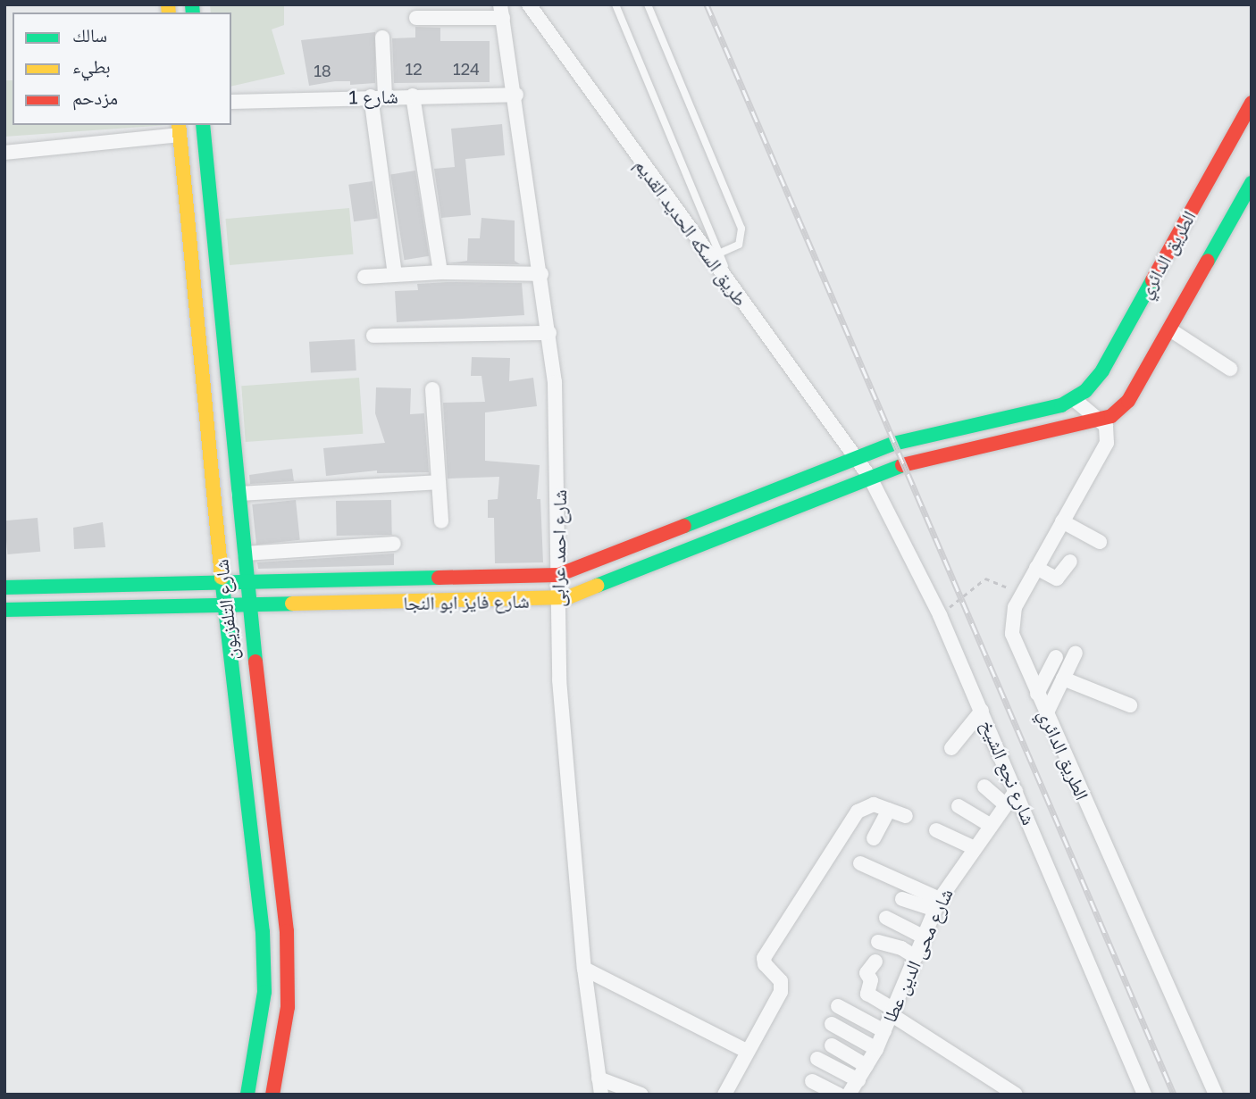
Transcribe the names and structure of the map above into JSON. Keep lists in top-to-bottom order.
{
  "streets": {
    "main road": ["الطريق الدائري", "شارع فايز ابو النجا", "شارع التلفزيون"],
    "street": [
      "شارع 1",
      "طريق السكه الحديد القديم",
      "شارع احمد عرابى",
      "شارع نجع الشيخ",
      "شارع محى الدين عطا"
    ]
  },
  "crossings": [
    ["شارع 1", "شارع احمد عرابى"],
    ["طريق السكه الحديد القديم", "شارع فايز ابو النجا"],
    ["طريق السكه الحديد القديم", "شارع نجع الشيخ"],
    ["الطريق الدائري", "شارع فايز ابو النجا"],
    ["شارع احمد عرابى", "شارع فايز ابو النجا"],
    ["شارع فايز ابو النجا", "شارع التلفزيون"],
    ["شارع فايز ابو النجا", "شارع نجع الشيخ"],
    ["شارع نجع الشيخ", "شارع محى الدين عطا"]
  ],
  "house_numbers": ["12", "124", "18"],
  "legend": ["سالك", "بطيء", "مزدحم"]
}
